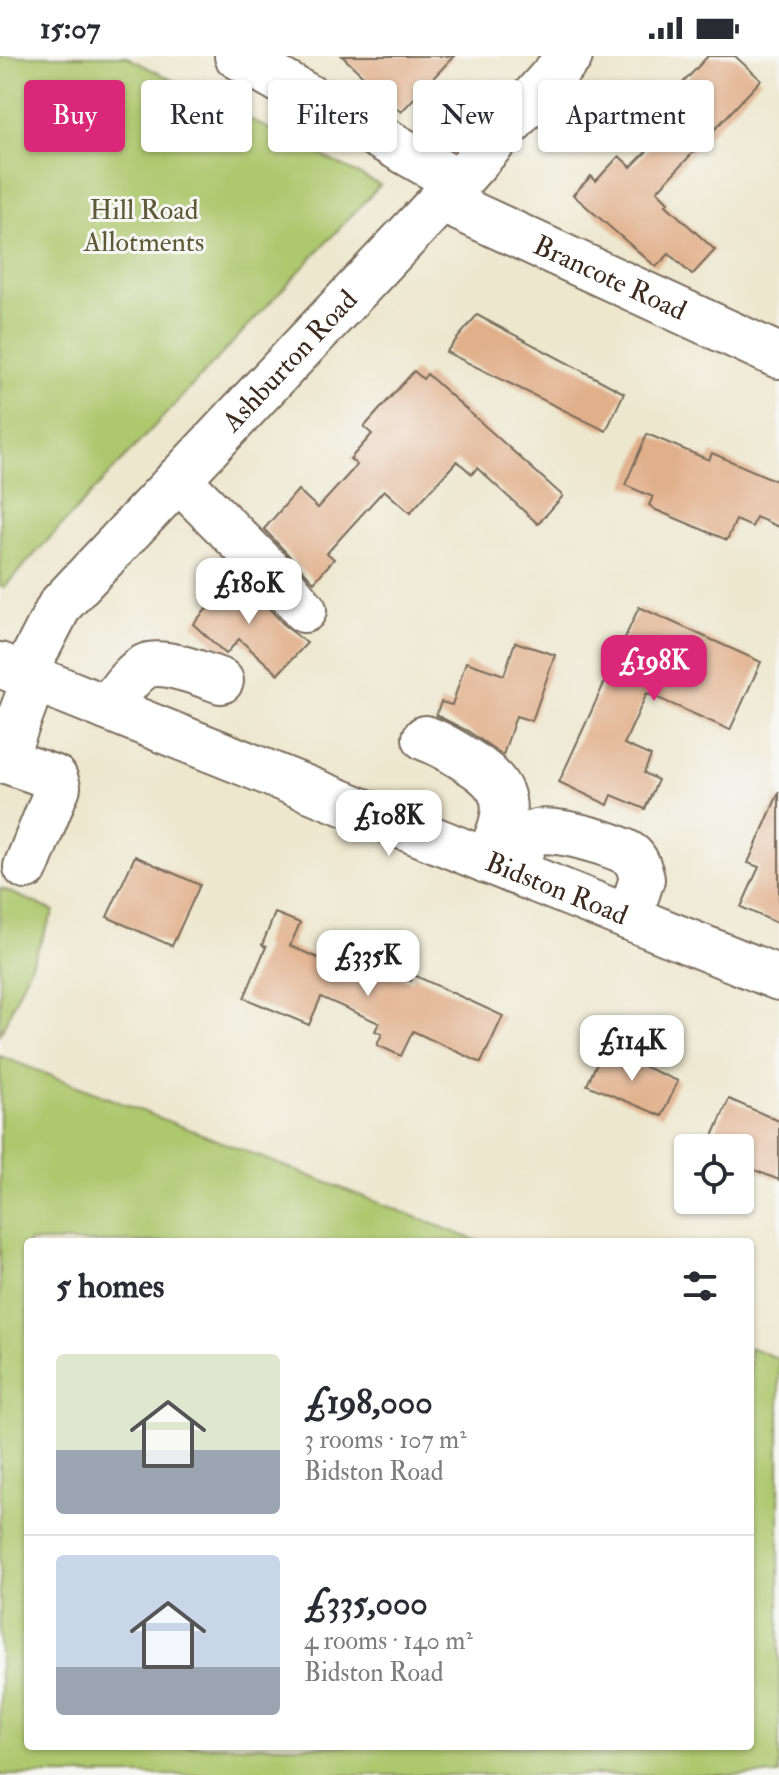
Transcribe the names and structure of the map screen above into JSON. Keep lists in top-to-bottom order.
{
  "streets": {
    "street": ["Brancote Road", "Ashburton Road", "Bidston Road"]
  },
  "crossings": [
    ["Brancote Road", "Ashburton Road"],
    ["Ashburton Road", "Bidston Road"]
  ],
  "parks": ["Hill Road Allotments"],
  "page": {
    "status": "15:07",
    "chip": [
      "Buy",
      "Rent",
      "Filters",
      "New",
      "Apartment"
    ],
    "price": [
      "£180K",
      "£198K",
      "£108K",
      "£335K",
      "£114K"
    ],
    "heading": "5 homes",
    "list": [
      {
        "name": "£198,000",
        "note": "3 rooms · 107 m² · Bidston Road"
      },
      {
        "name": "£335,000",
        "note": "4 rooms · 140 m² · Bidston Road"
      }
    ]
  }
}
